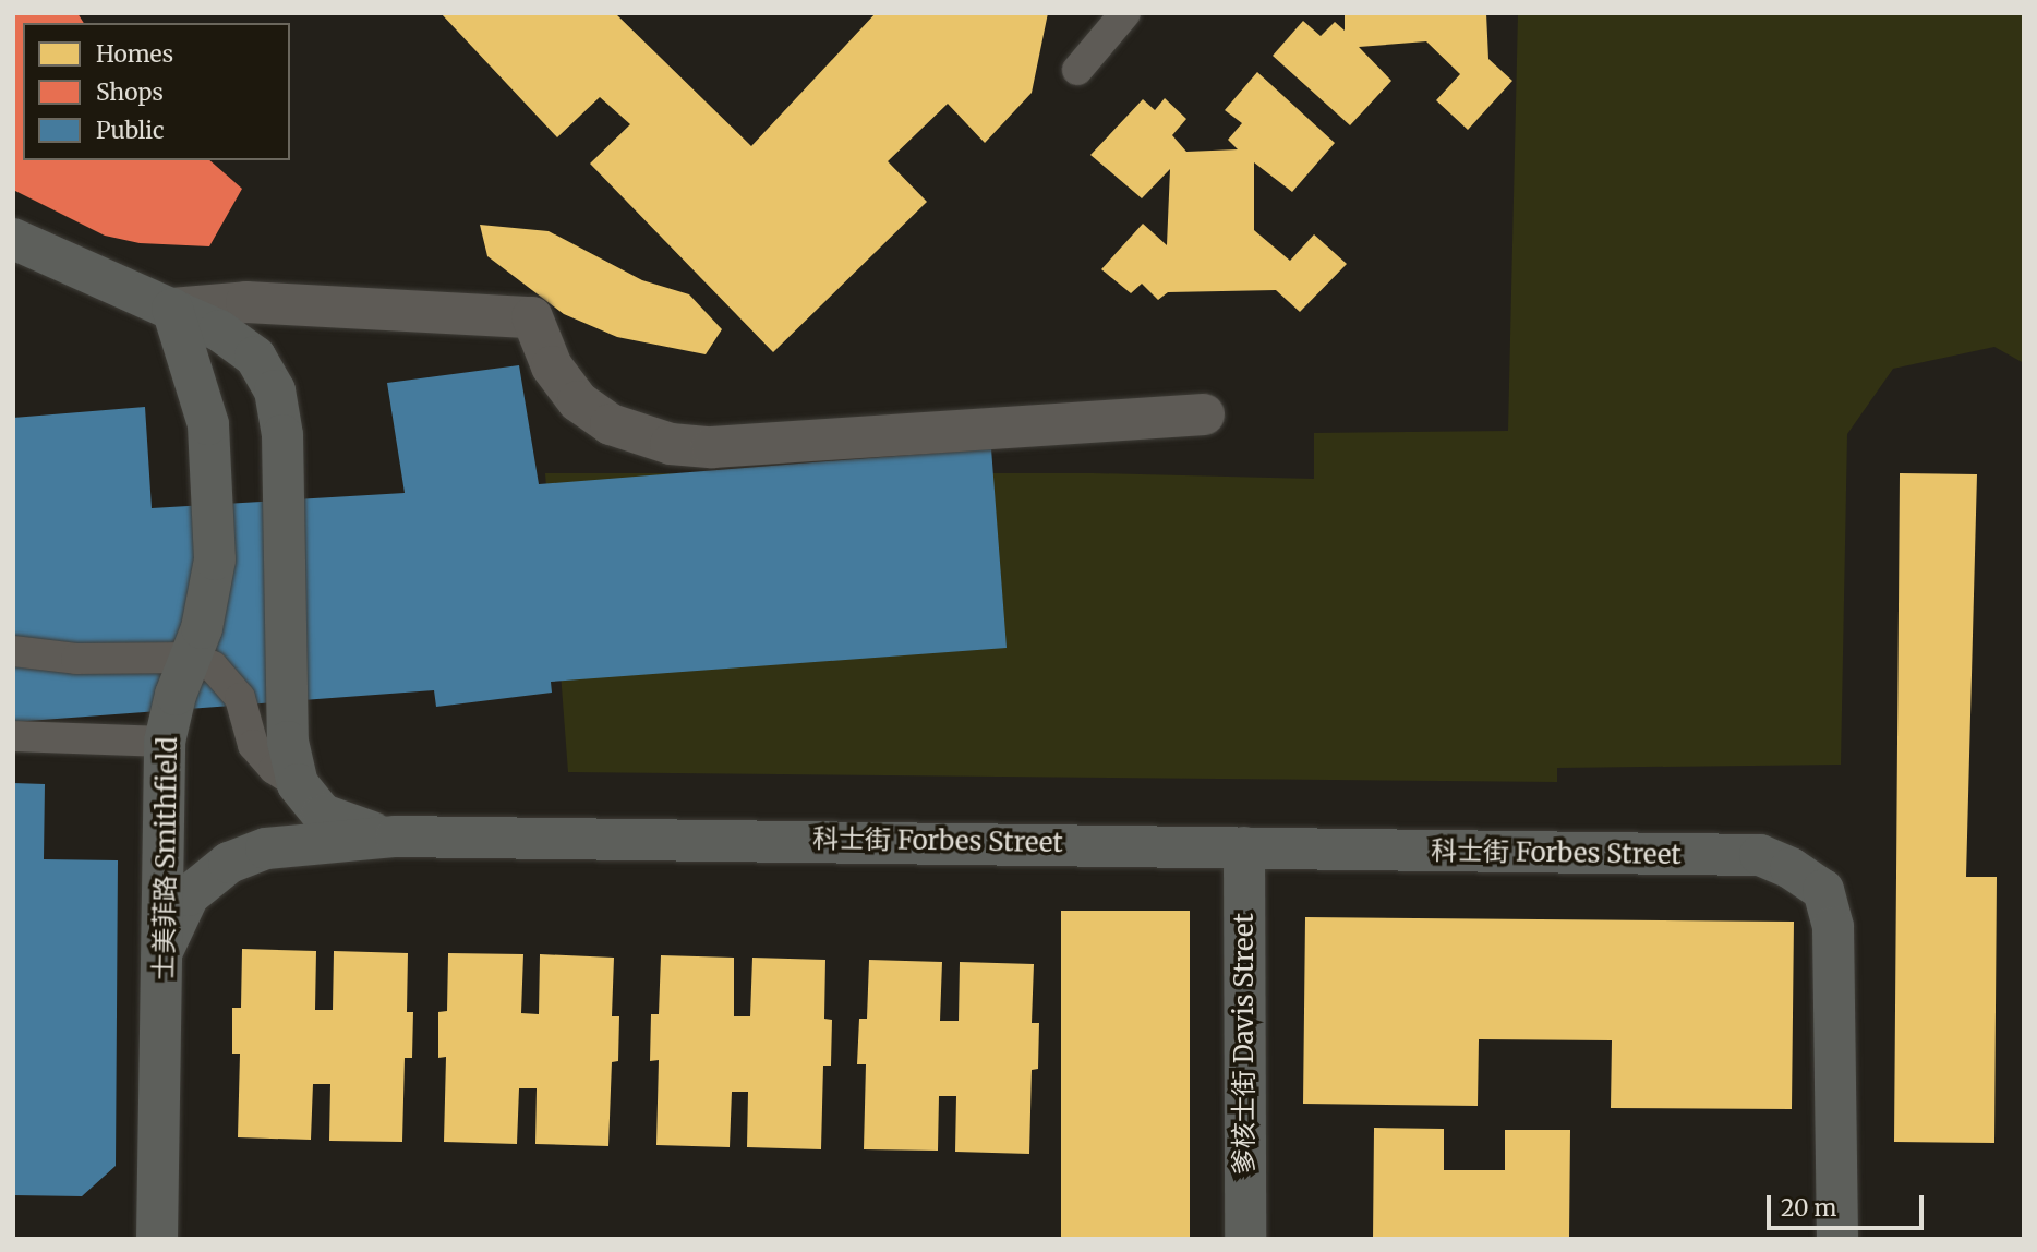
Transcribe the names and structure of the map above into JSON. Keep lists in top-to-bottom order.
{
  "streets": {
    "main road": ["科士街 Forbes Street", "士美菲路 Smithfield", "爹核士街 Davis Street"]
  },
  "crossings": [
    ["科士街 Forbes Street", "士美菲路 Smithfield"],
    ["科士街 Forbes Street", "爹核士街 Davis Street"]
  ],
  "legend": ["Homes", "Shops", "Public"],
  "scale_bar": "20 m"
}
